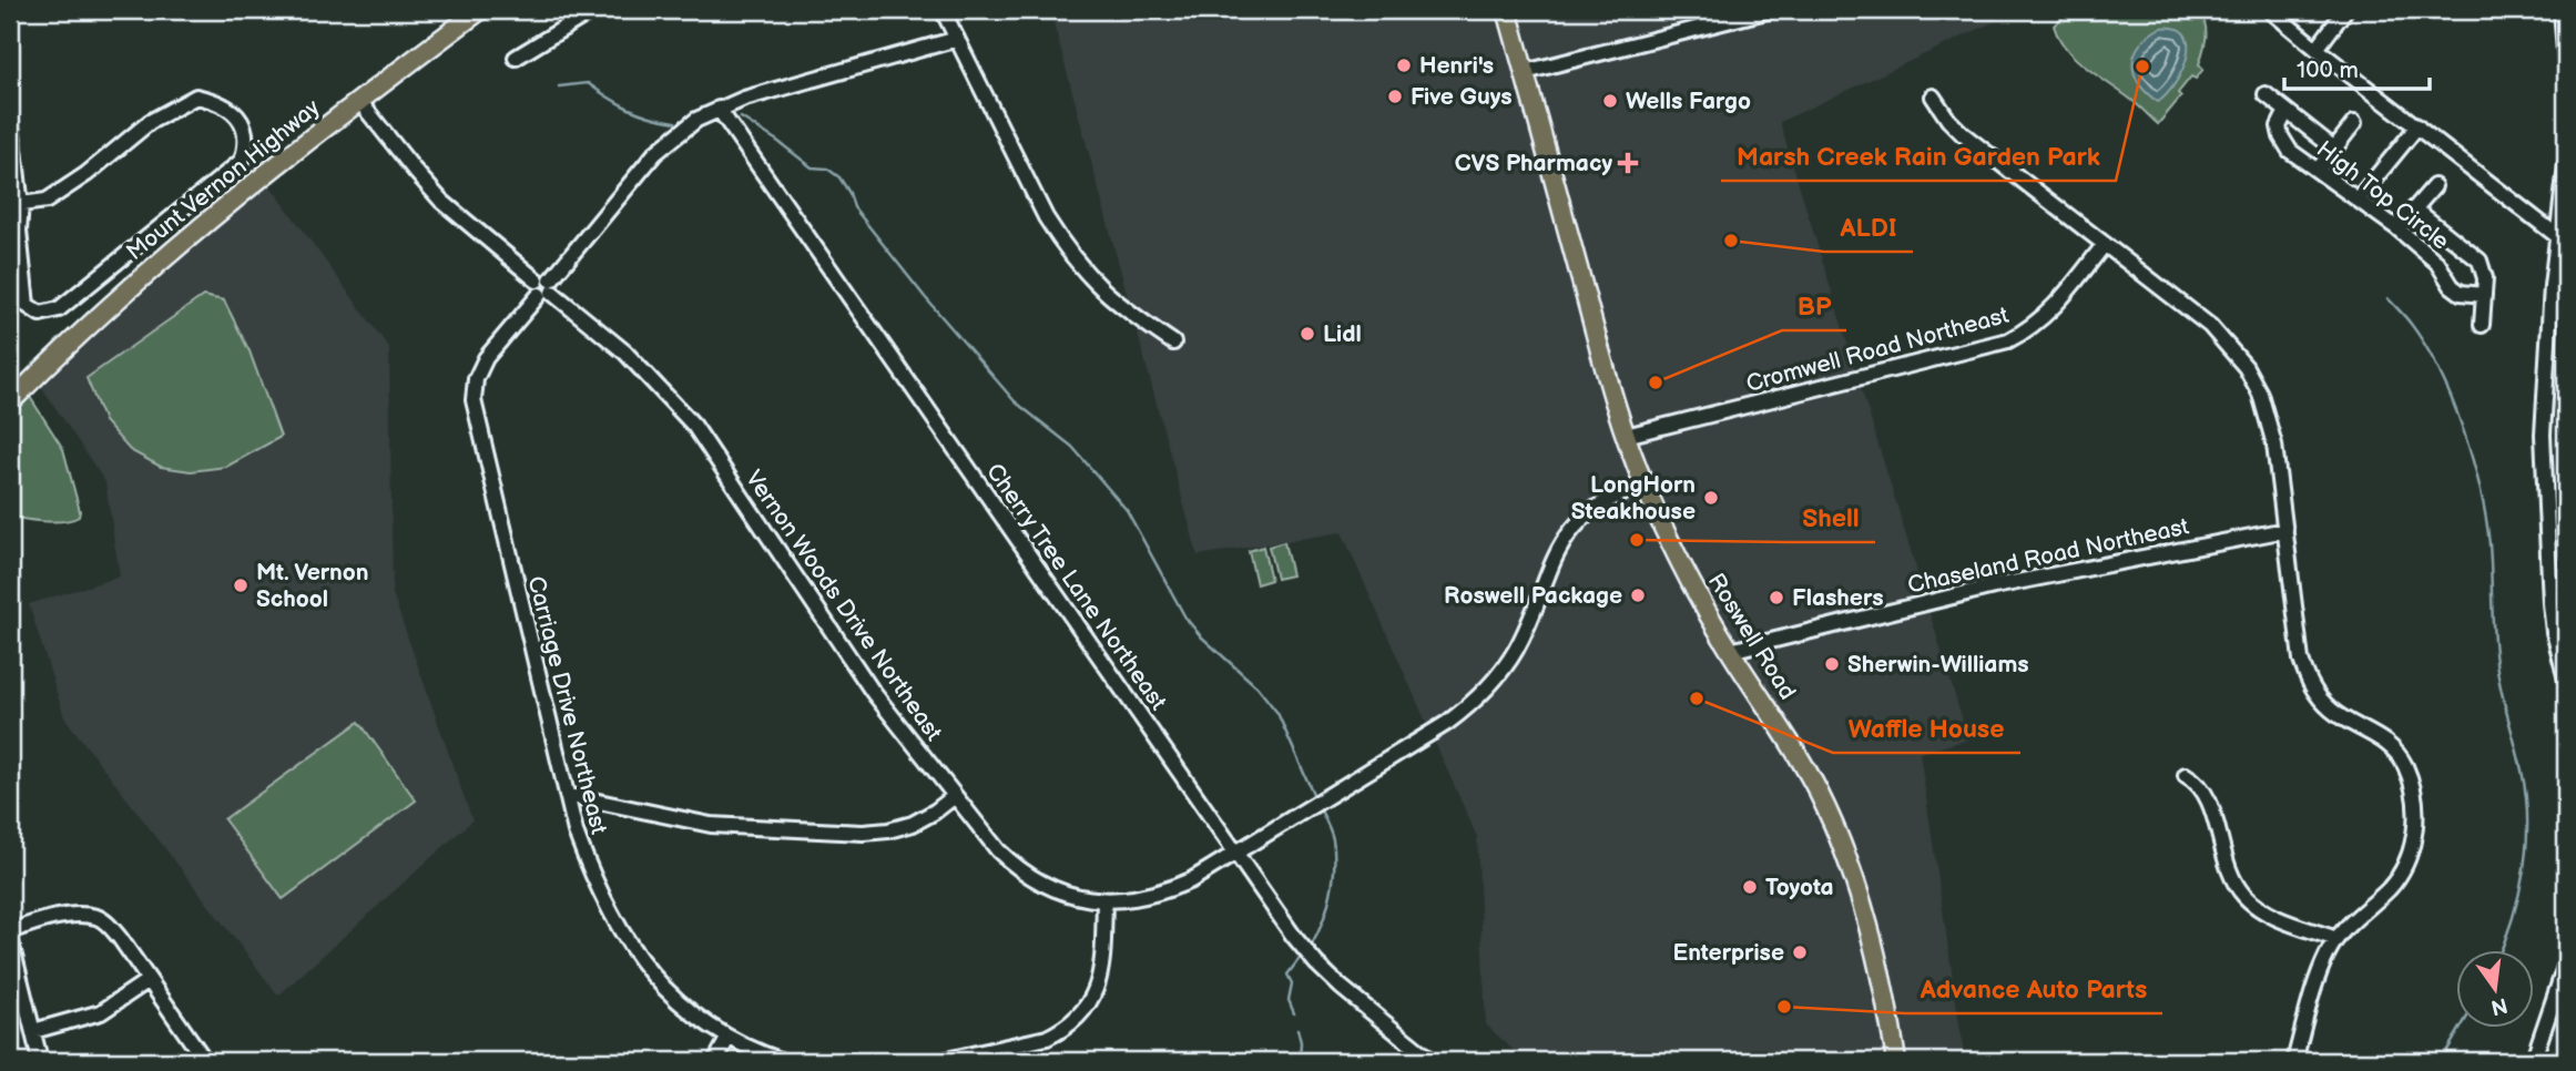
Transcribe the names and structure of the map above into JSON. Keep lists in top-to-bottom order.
{
  "streets": {
    "main road": ["Mount Vernon Highway", "Roswell Road"],
    "street": [
      "High Top Circle",
      "Cromwell Road Northeast",
      "Chaseland Road Northeast",
      "Cherry Tree Lane Northeast",
      "Vernon Woods Drive Northeast",
      "Carriage Drive Northeast"
    ]
  },
  "crossings": [
    ["Mount Vernon Highway", "Vernon Woods Drive Northeast"],
    ["Cromwell Road Northeast", "Roswell Road"],
    ["Chaseland Road Northeast", "Roswell Road"],
    ["Cherry Tree Lane Northeast", "Vernon Woods Drive Northeast"],
    ["Cherry Tree Lane Northeast", "Carriage Drive Northeast"],
    ["Vernon Woods Drive Northeast", "Roswell Road"],
    ["Vernon Woods Drive Northeast", "Carriage Drive Northeast"]
  ],
  "places": {
    "other": [
      "Henri's",
      "Marsh Creek Rain Garden Park",
      "Five Guys",
      "Wells Fargo",
      "ALDI",
      "Lidl",
      "BP",
      "LongHorn Steakhouse",
      "Shell",
      "Mt. Vernon School",
      "Roswell Package",
      "Flashers",
      "Sherwin-Williams",
      "Waffle House",
      "Toyota",
      "Enterprise",
      "Advance Auto Parts"
    ],
    "health": ["CVS Pharmacy"]
  },
  "scale_bar": "100 m",
  "north": "bottom"
}
